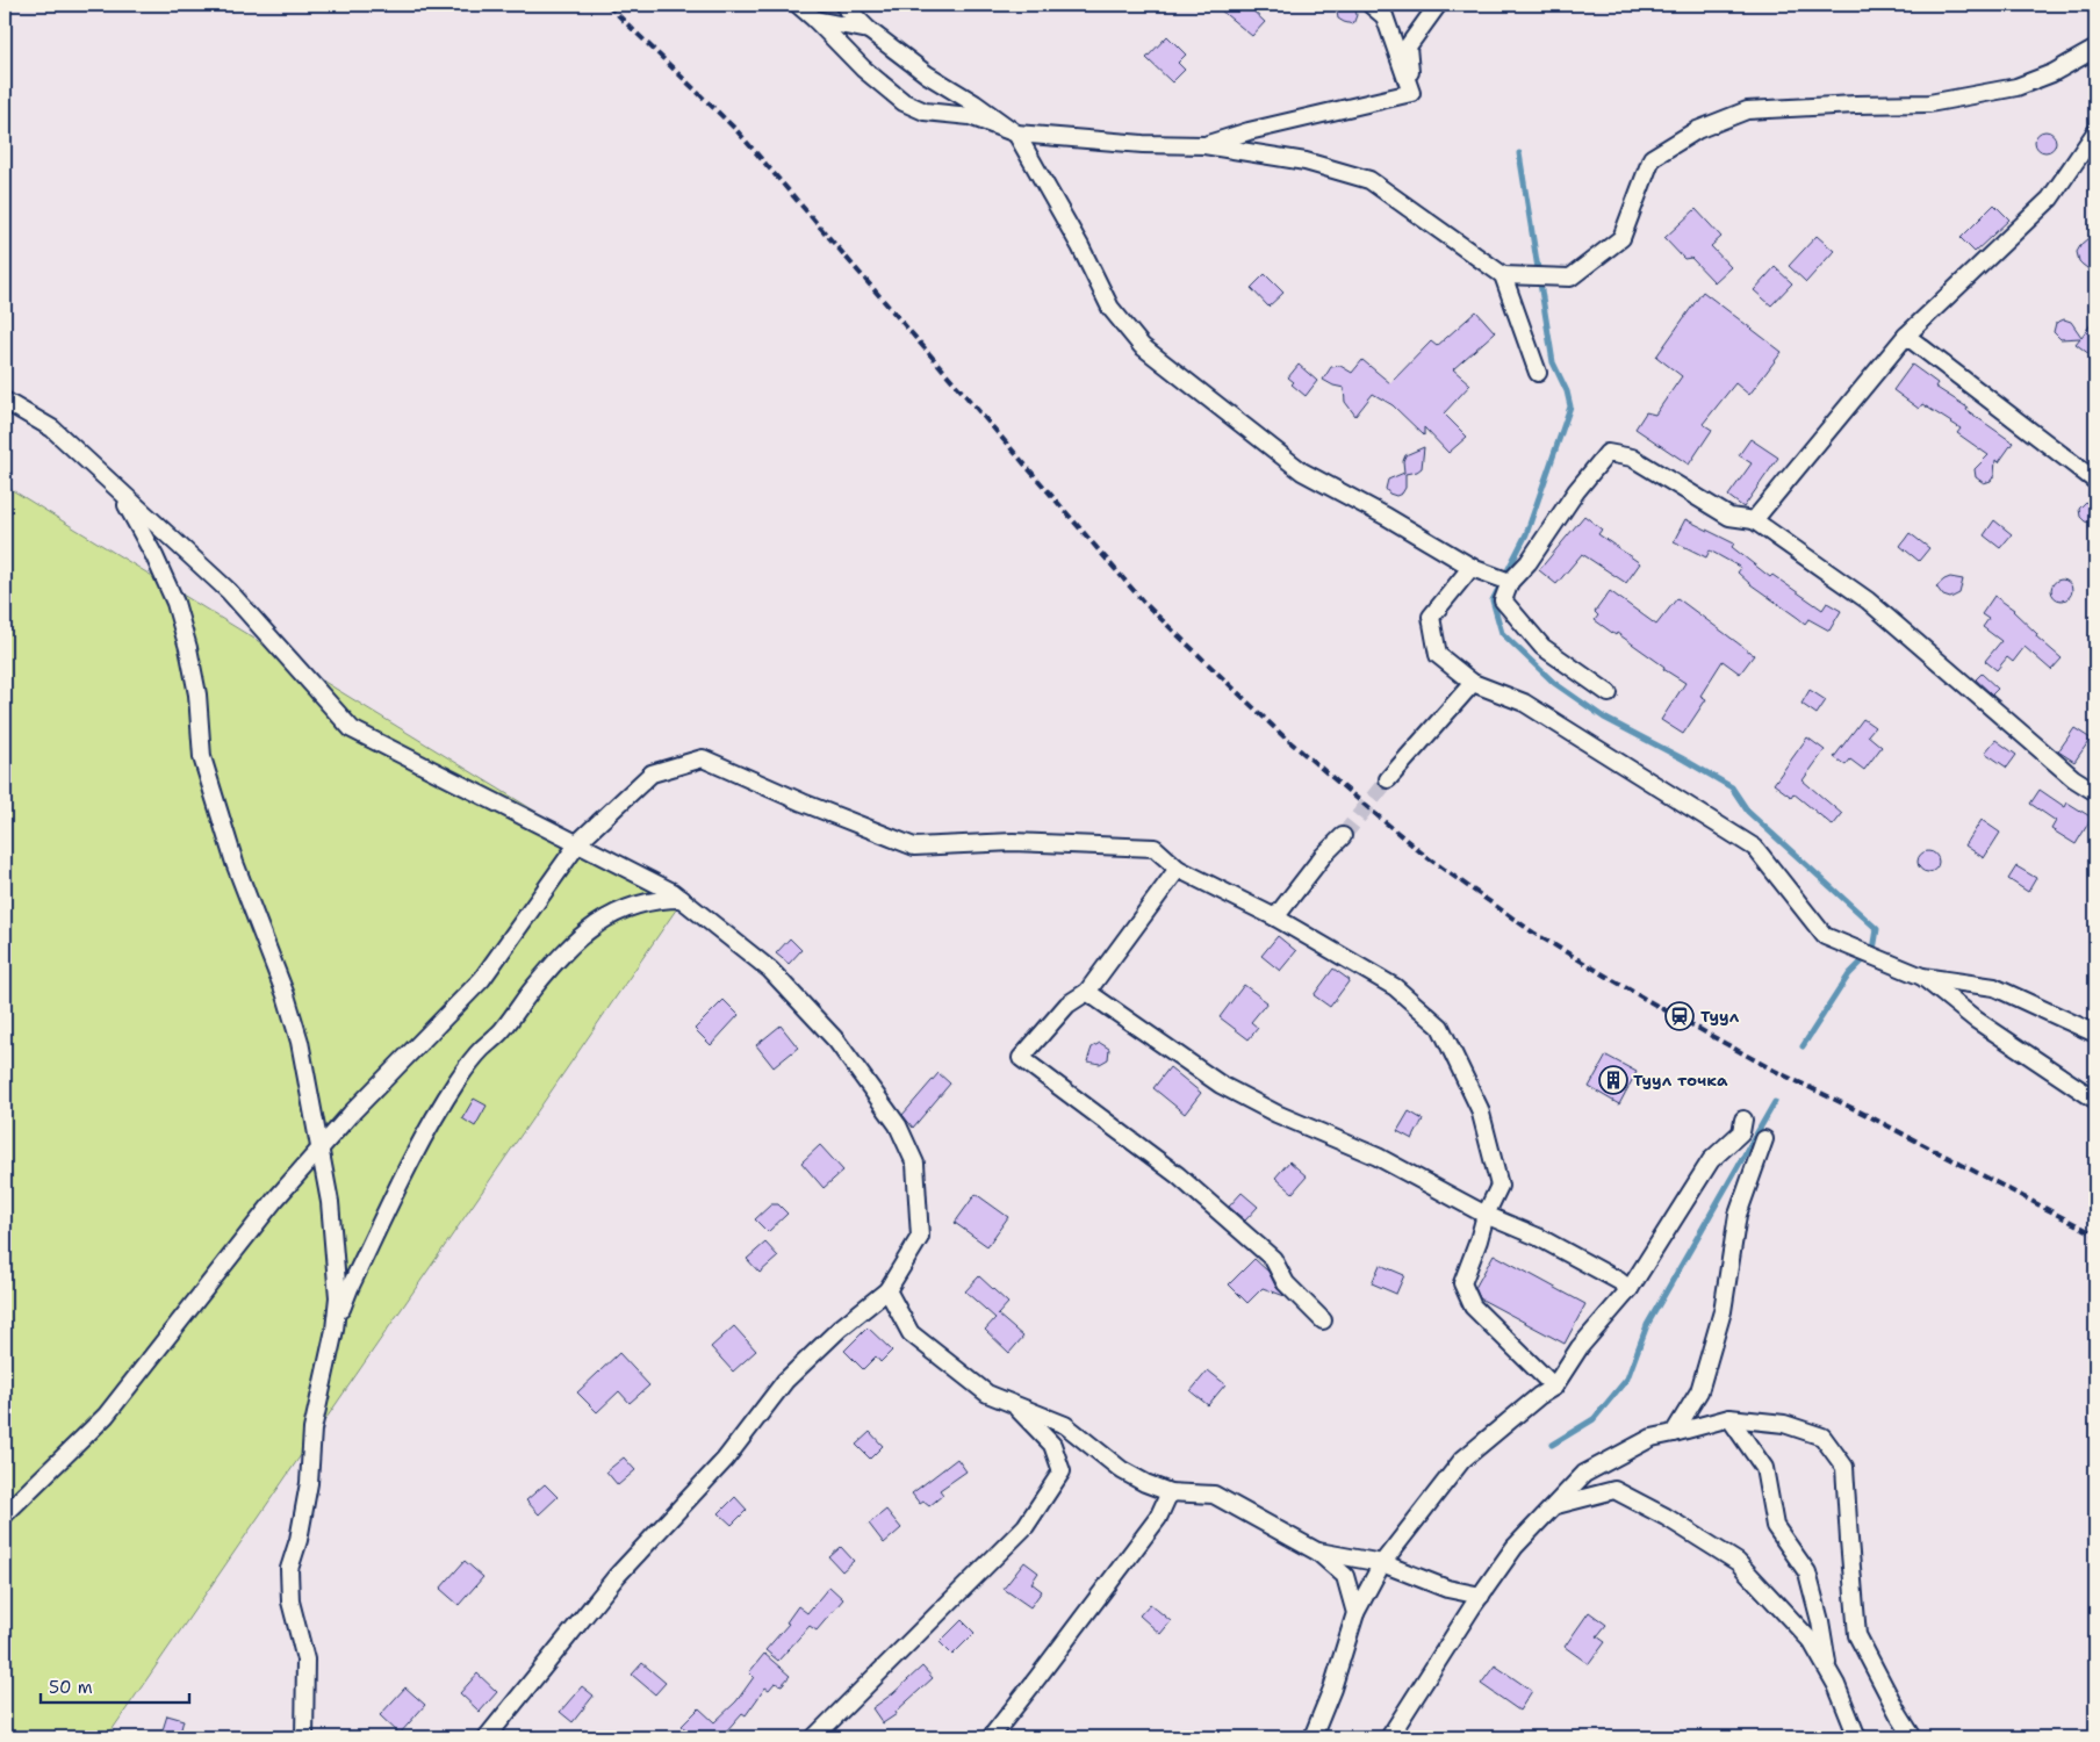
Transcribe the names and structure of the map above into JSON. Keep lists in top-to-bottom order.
{
  "places": {
    "station": ["Туул"],
    "building": ["Туул точка"]
  },
  "scale_bar": "50 m"
}
